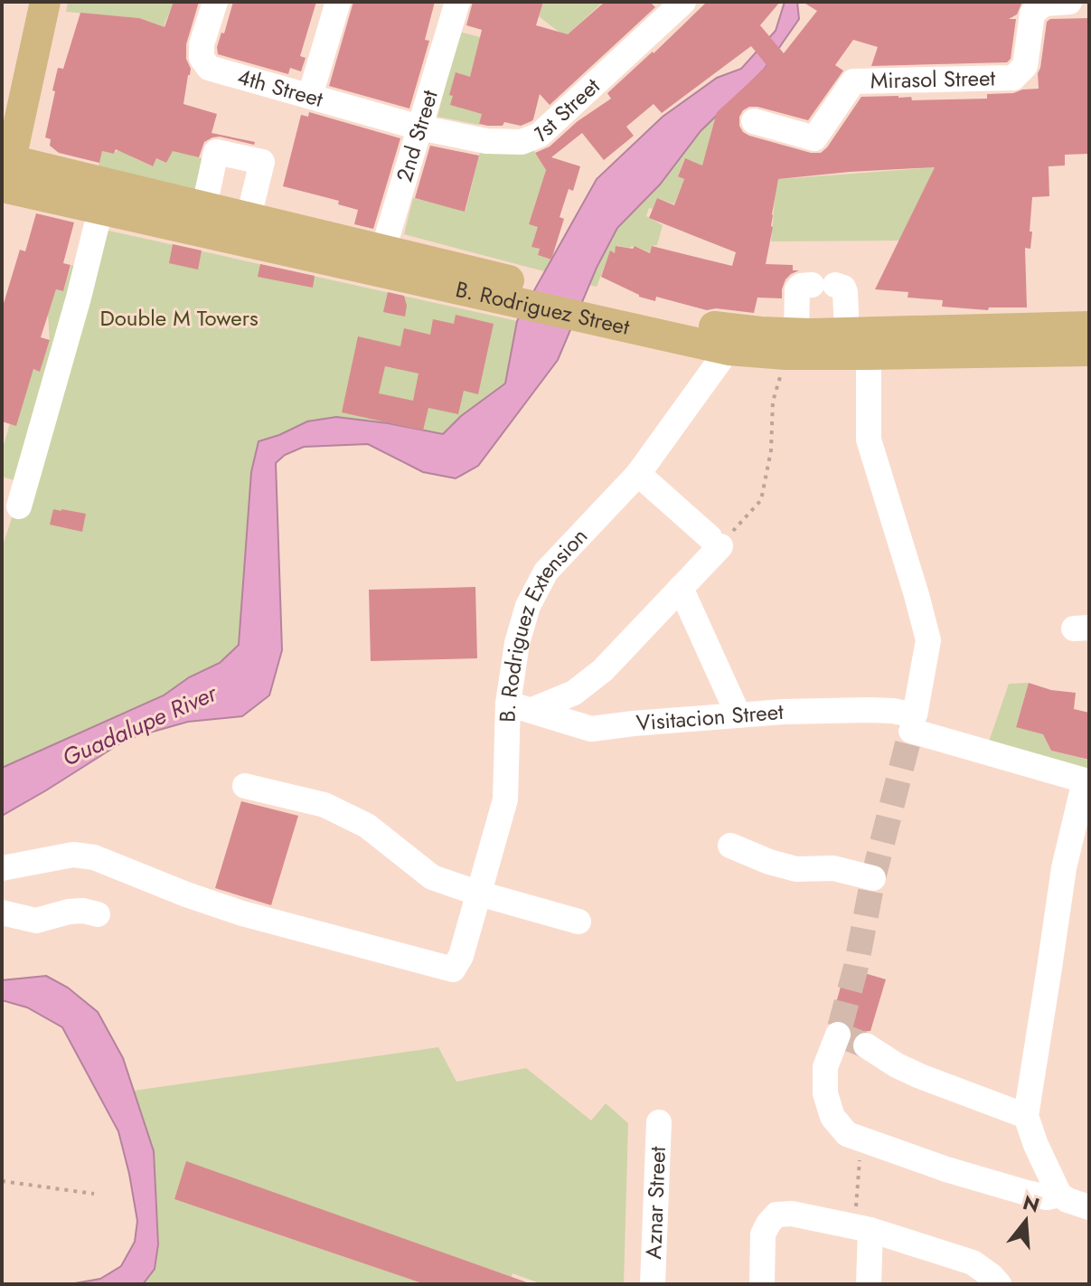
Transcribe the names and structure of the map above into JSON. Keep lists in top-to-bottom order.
{
  "streets": {
    "main road": ["B. Rodriguez Street"],
    "street": [
      "Mirasol Street",
      "4th Street",
      "1st Street",
      "2nd Street",
      "B. Rodriguez Extension",
      "Visitacion Street",
      "Aznar Street"
    ]
  },
  "crossings": [
    ["4th Street", "1st Street"],
    ["4th Street", "2nd Street"],
    ["1st Street", "2nd Street"],
    ["2nd Street", "B. Rodriguez Street"],
    ["B. Rodriguez Street", "B. Rodriguez Extension"],
    ["B. Rodriguez Extension", "Visitacion Street"]
  ],
  "water": ["Guadalupe River"],
  "parks": ["Double M Towers"],
  "north": "top"
}
